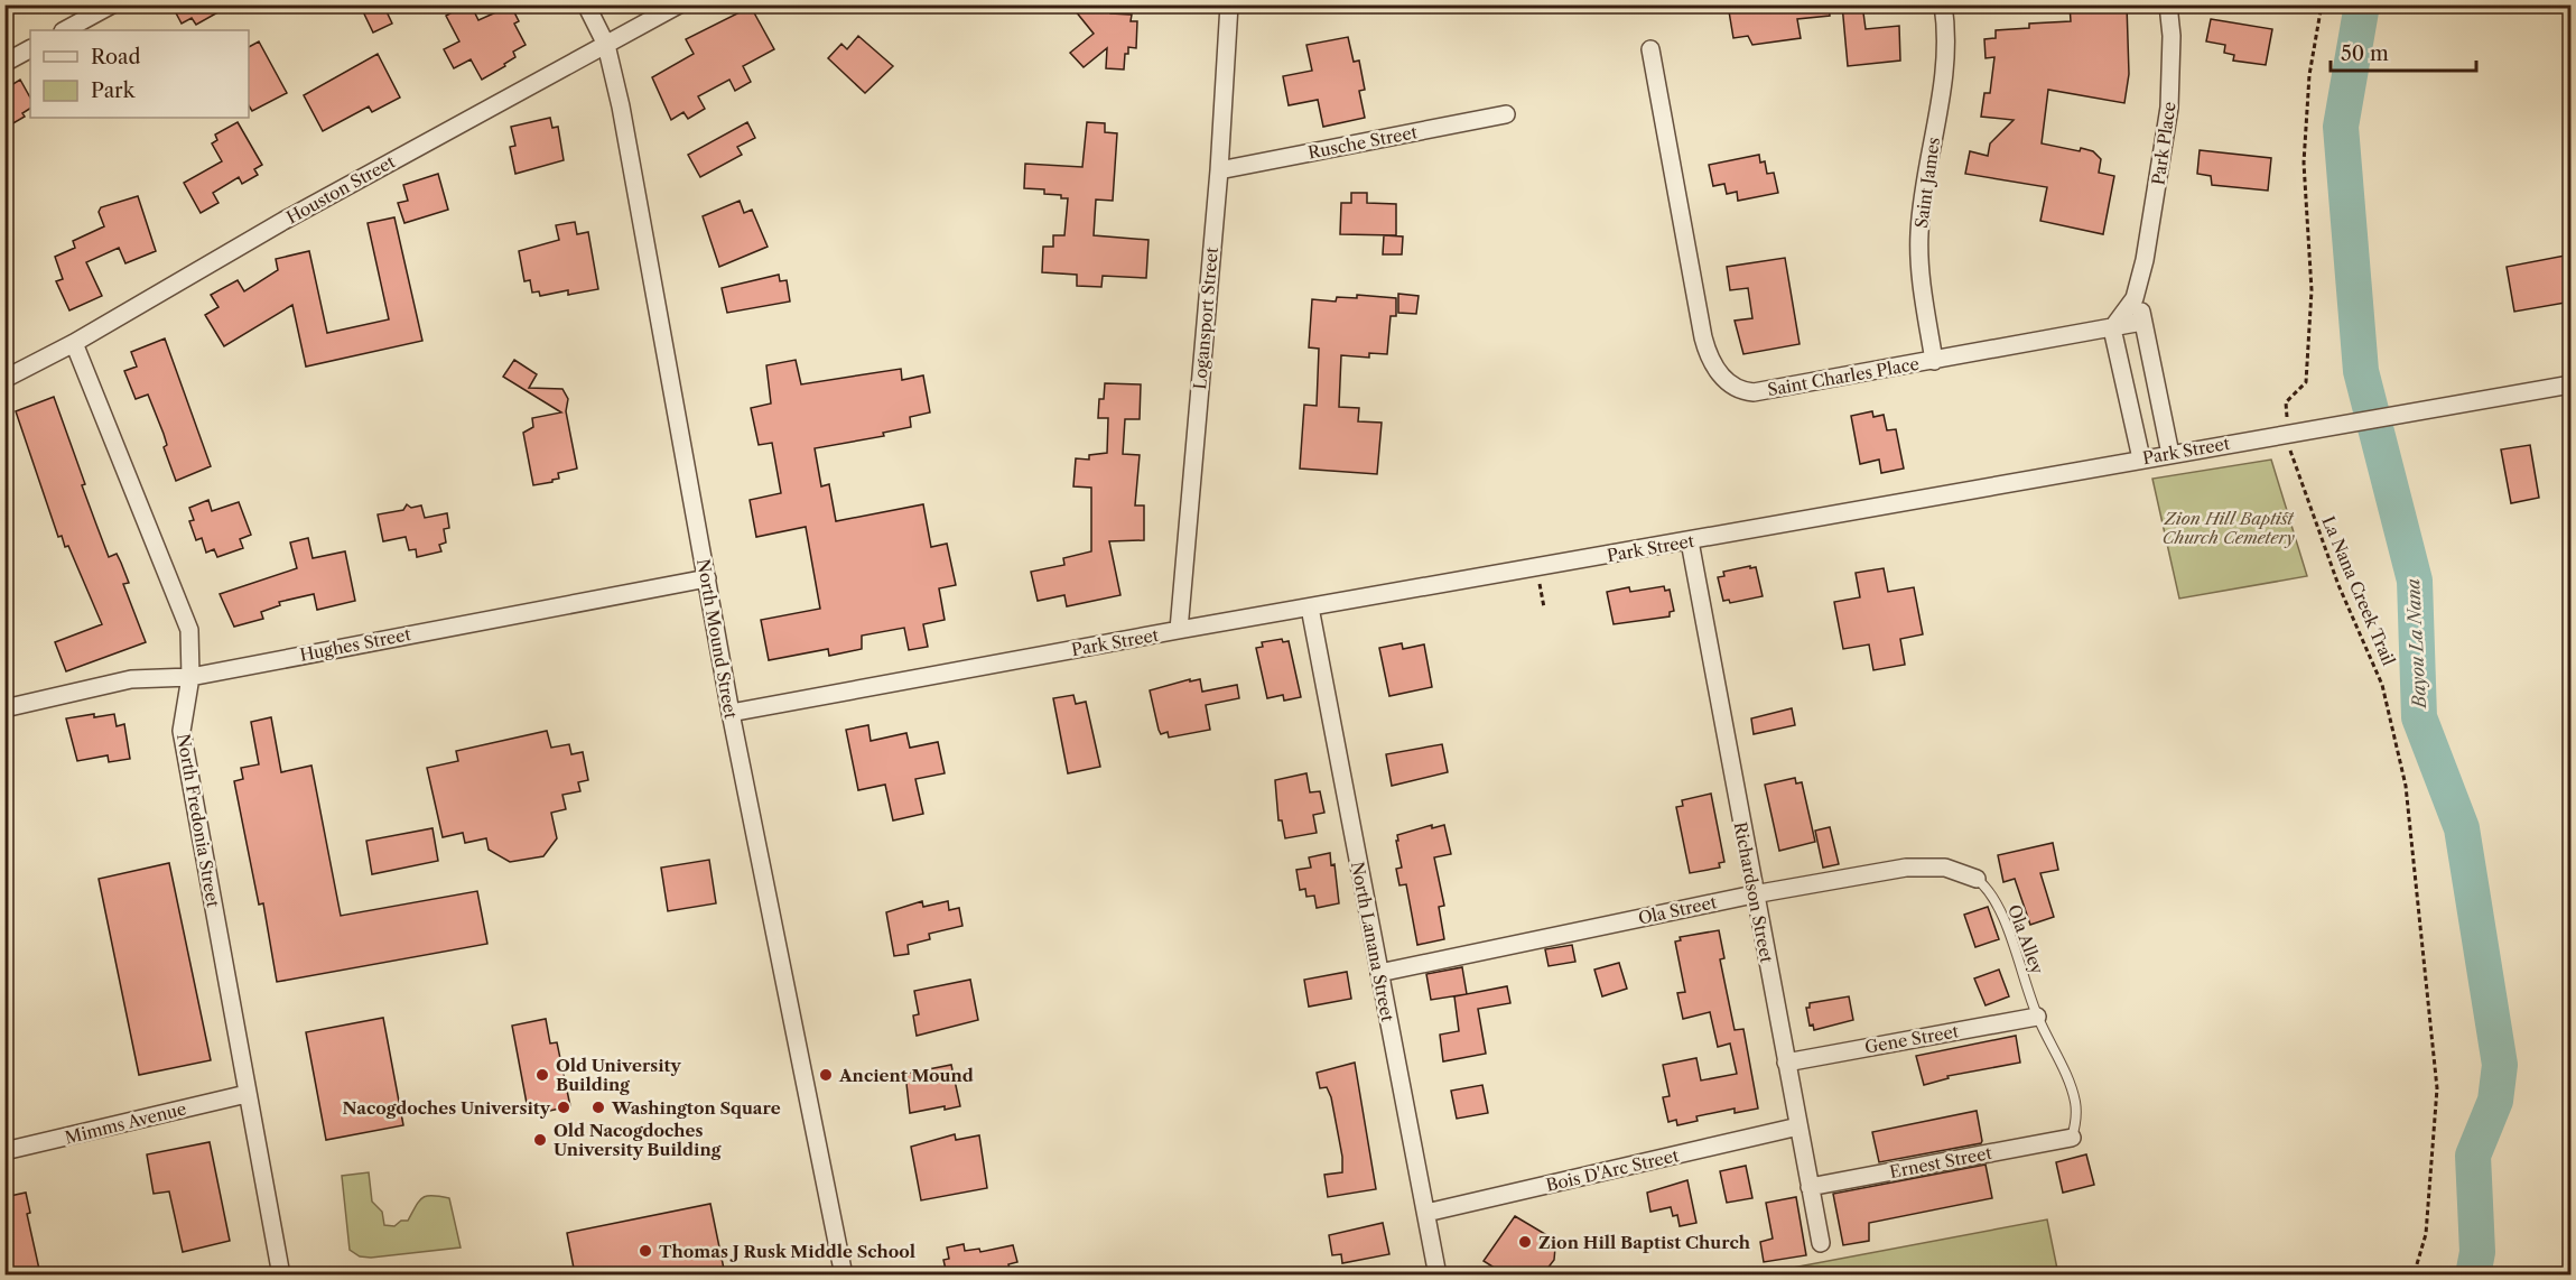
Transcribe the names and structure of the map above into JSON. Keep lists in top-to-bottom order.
{
  "streets": {
    "street": [
      "Rusche Street",
      "Park Place",
      "Saint James",
      "Houston Street",
      "Logansport Street",
      "Saint Charles Place",
      "Park Street",
      "North Mound Street",
      "Hughes Street",
      "North Fredonia Street",
      "Richardson Street",
      "Ola Street",
      "North Lanana Street",
      "Gene Street",
      "Mimms Avenue",
      "Ernest Street",
      "Bois D'Arc Street"
    ],
    "lane": ["Ola Alley"],
    "path": ["La Nana Creek Trail"]
  },
  "crossings": [
    ["Rusche Street", "Logansport Street"],
    ["Park Place", "Saint Charles Place"],
    ["Park Place", "Park Street"],
    ["Saint James", "Saint Charles Place"],
    ["Houston Street", "North Mound Street"],
    ["Houston Street", "North Fredonia Street"],
    ["Logansport Street", "Park Street"],
    ["Park Street", "La Nana Creek Trail"],
    ["Park Street", "North Mound Street"],
    ["Park Street", "Richardson Street"],
    ["Park Street", "North Lanana Street"],
    ["North Mound Street", "Hughes Street"],
    ["Hughes Street", "North Fredonia Street"],
    ["North Fredonia Street", "Mimms Avenue"],
    ["Richardson Street", "Ola Street"],
    ["Richardson Street", "Gene Street"],
    ["Richardson Street", "Ernest Street"],
    ["Richardson Street", "Bois D'Arc Street"],
    ["Ola Street", "Ola Alley"],
    ["Ola Street", "North Lanana Street"],
    ["Ola Alley", "Gene Street"],
    ["Ola Alley", "Ernest Street"],
    ["North Lanana Street", "Bois D'Arc Street"]
  ],
  "water": ["Bayou La Nana"],
  "parks": ["Zion Hill Baptist Church Cemetery"],
  "places": [
    "Old University Building",
    "Ancient Mound",
    "Nacogdoches University",
    "Washington Square",
    "Old Nacogdoches University Building",
    "Zion Hill Baptist Church",
    "Thomas J Rusk Middle School"
  ],
  "legend": ["Road", "Park"],
  "scale_bar": "50 m"
}
